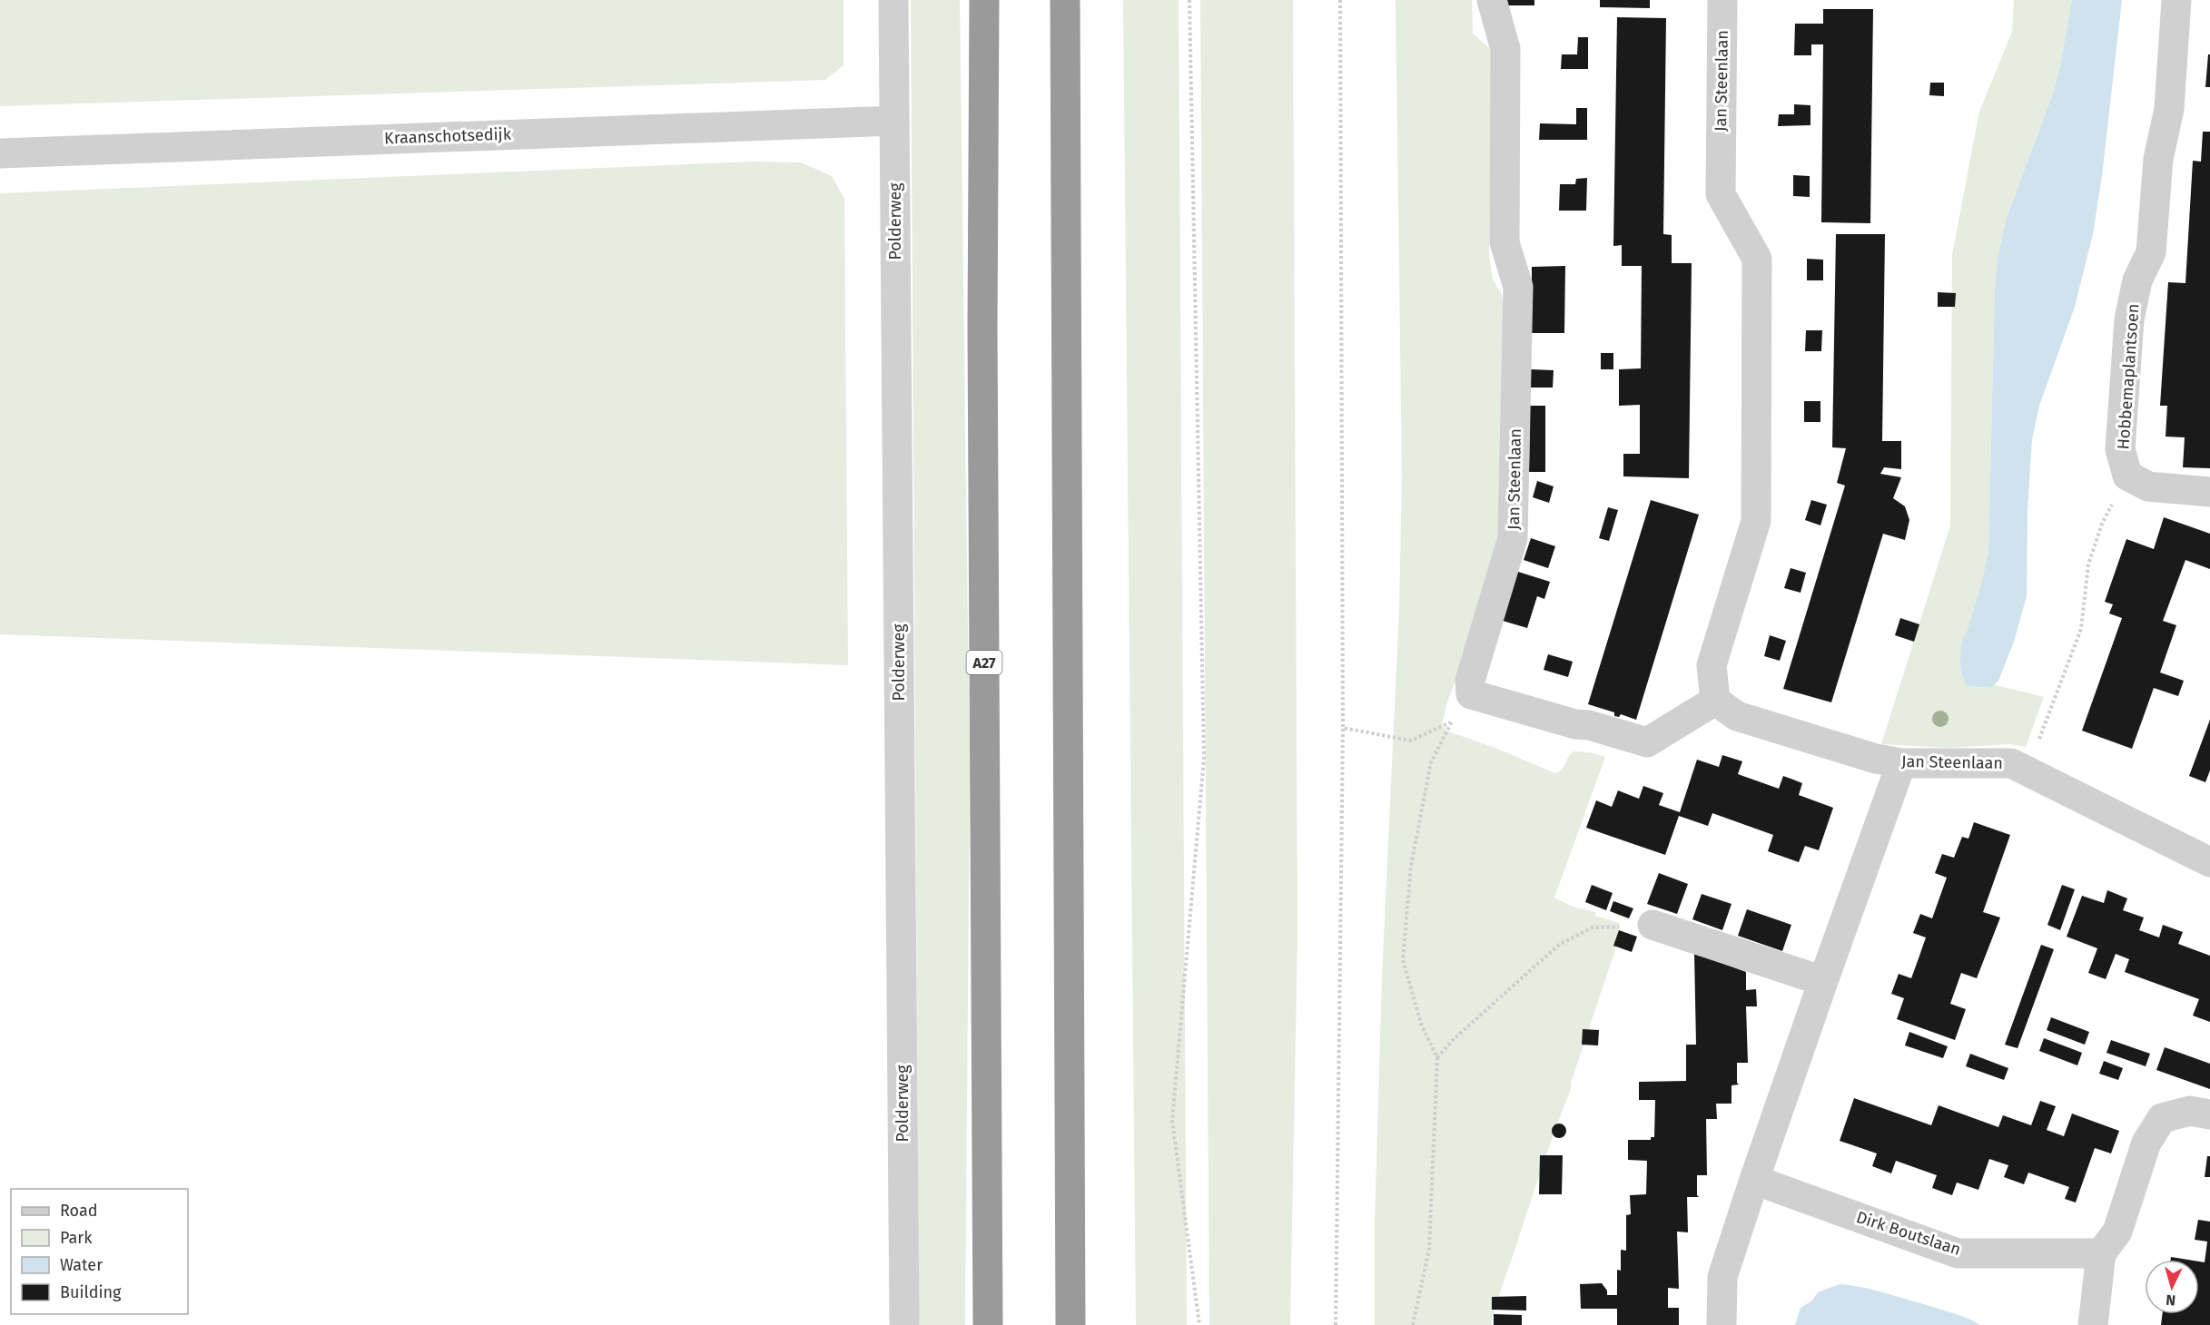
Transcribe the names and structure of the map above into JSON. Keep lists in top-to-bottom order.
{
  "streets": {
    "highway": ["A27"],
    "street": [
      "Jan Steenlaan",
      "Kraanschotsedijk",
      "Polderweg",
      "Hobbemaplantsoen",
      "Dirk Boutslaan"
    ]
  },
  "crossings": [
    ["Kraanschotsedijk", "Polderweg"]
  ],
  "legend": [
    "Road",
    "Park",
    "Water",
    "Building"
  ],
  "north": "bottom"
}
